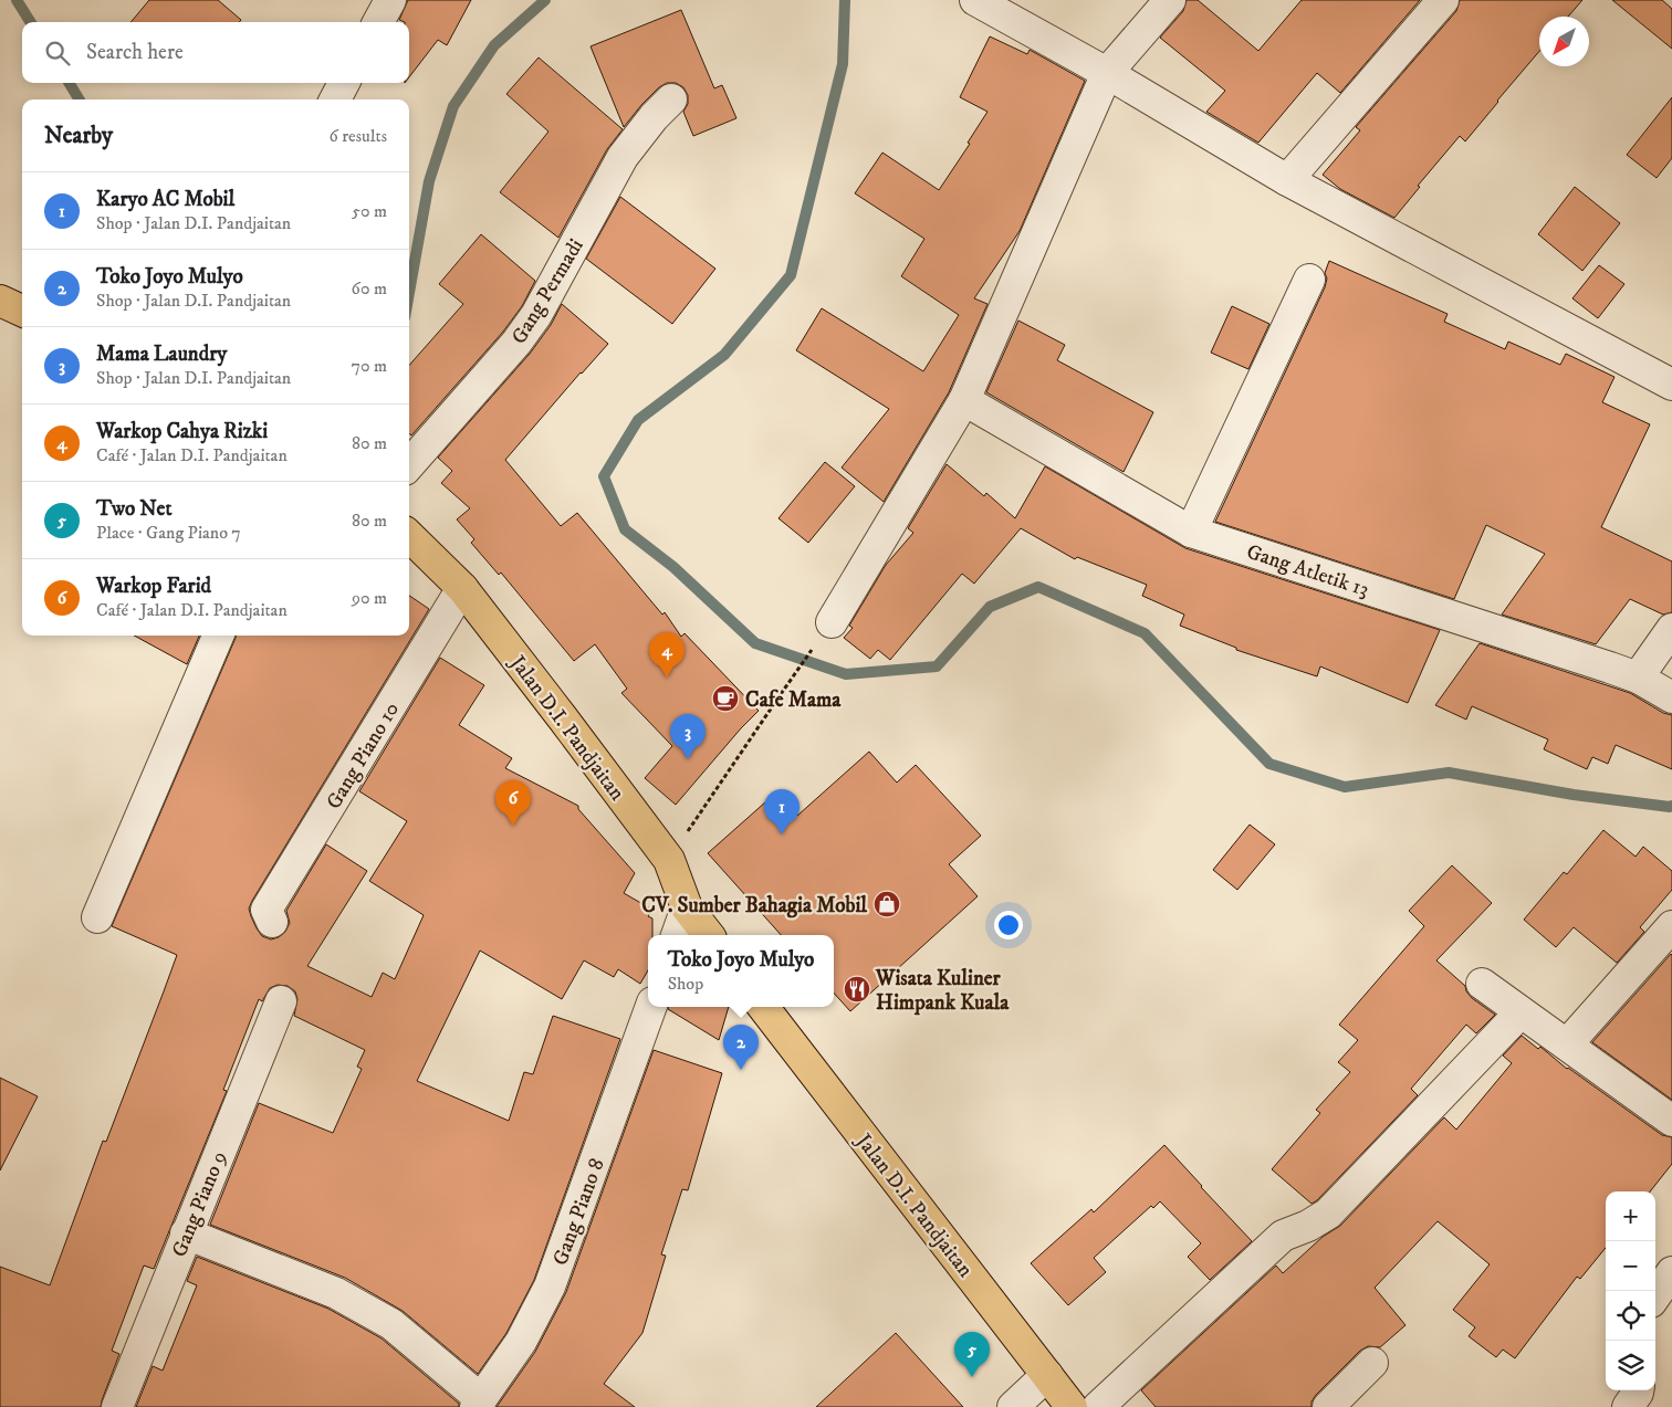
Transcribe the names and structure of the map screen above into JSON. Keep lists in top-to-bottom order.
{
  "streets": {
    "main road": ["Jalan D.I. Pandjaitan"],
    "street": [
      "Gang Permadi",
      "Gang Atletik 13",
      "Gang Piano 10",
      "Gang Piano 9",
      "Gang Piano 8"
    ]
  },
  "crossings": [
    ["Jalan D.I. Pandjaitan", "Gang Piano 10"]
  ],
  "places": {
    "cafe": ["Cafe Mama"],
    "shop": ["CV. Sumber Bahagia Mobil"],
    "restaurant": ["Wisata Kuliner Himpank Kuala"]
  },
  "north": "bottom left",
  "page": {
    "search": "Search here",
    "heading": ["Nearby", "6 results"],
    "list": [
      {
        "mark": "1",
        "name": "Karyo AC Mobil",
        "note": "Shop · Jalan D.I. Pandjaitan",
        "value": "50 m"
      },
      {
        "mark": "2",
        "name": "Toko Joyo Mulyo",
        "note": "Shop · Jalan D.I. Pandjaitan",
        "value": "60 m"
      },
      {
        "mark": "3",
        "name": "Mama Laundry",
        "note": "Shop · Jalan D.I. Pandjaitan",
        "value": "70 m"
      },
      {
        "mark": "4",
        "name": "Warkop Cahya Rizki",
        "note": "Café · Jalan D.I. Pandjaitan",
        "value": "80 m"
      },
      {
        "mark": "5",
        "name": "Two Net",
        "note": "Place · Gang Piano 7",
        "value": "80 m"
      },
      {
        "mark": "6",
        "name": "Warkop Farid",
        "note": "Café · Jalan D.I. Pandjaitan",
        "value": "90 m"
      }
    ],
    "pins": [
      "4",
      "3",
      "6",
      "1",
      "2",
      "5"
    ],
    "popup": ["Toko Joyo Mulyo", "Shop"],
    "map_buttons": ["+", "−"]
  }
}
